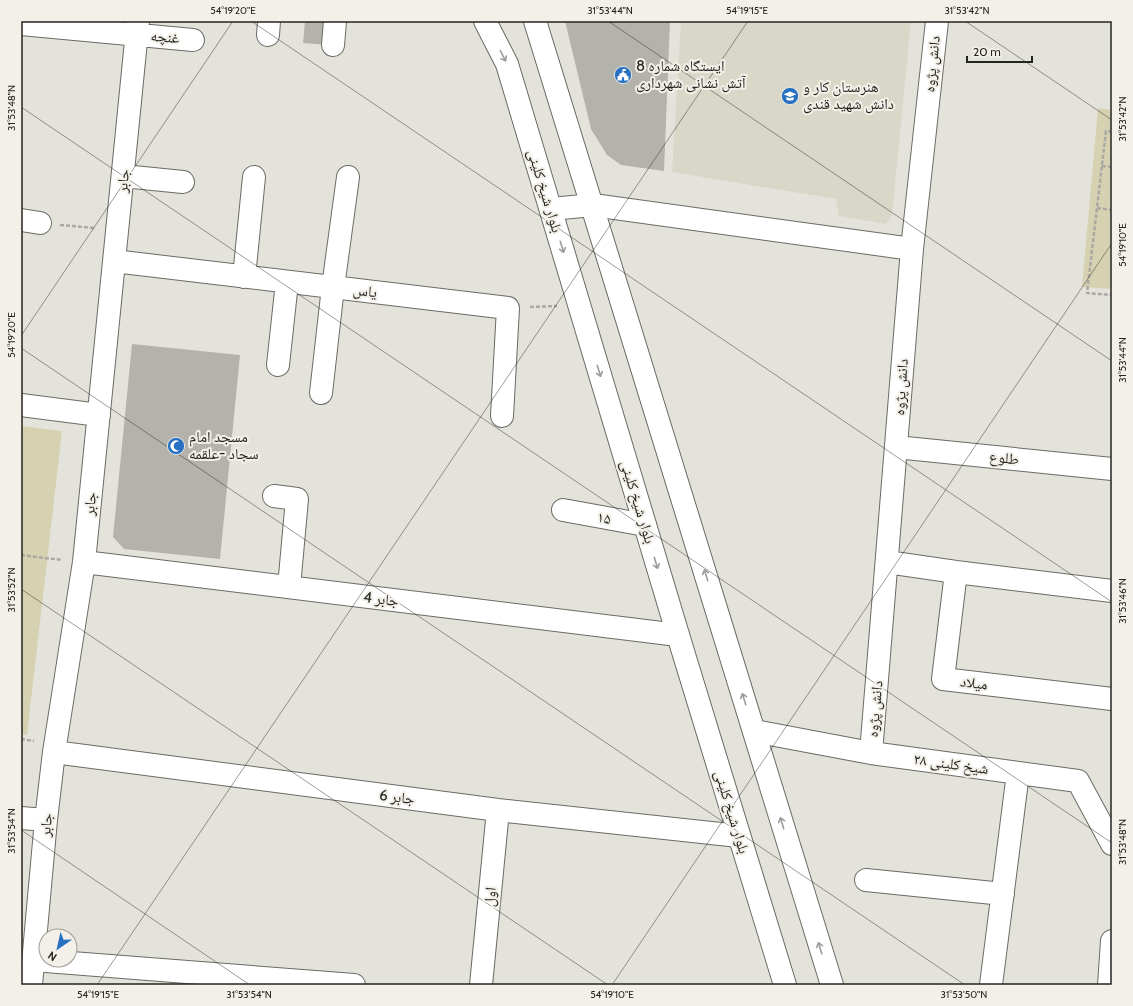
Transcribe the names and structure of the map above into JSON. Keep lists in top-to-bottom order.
{
  "streets": {
    "street": [
      "غنچه",
      "دانش پژوه",
      "جابر",
      "بلوار شیخ کلینی",
      "یاس",
      "طلوع",
      "۱۵",
      "جابر 4",
      "میلاد",
      "شیخ کلینی ۲۸",
      "جابر 6",
      "اول"
    ]
  },
  "crossings": [
    ["غنچه", "جابر"],
    ["دانش پژوه", "طلوع"],
    ["دانش پژوه", "شیخ کلینی ۲۸"],
    ["جابر", "یاس"],
    ["جابر", "جابر 4"],
    ["جابر", "جابر 6"],
    ["بلوار شیخ کلینی", "۱۵"],
    ["بلوار شیخ کلینی", "جابر 4"],
    ["بلوار شیخ کلینی", "جابر 6"],
    ["جابر 6", "اول"]
  ],
  "places": {
    "public building": ["ایستگاه شماره 8 آتش نشانی شهرداری"],
    "school or university": ["هنرستان کار و دانش شهید قندی"],
    "mosque": ["مسجد امام سجاد -علقمه"]
  },
  "scale_bar": "20 m",
  "north": "bottom left",
  "coordinates": [
    "54°19'20\"E",
    "31°53'44\"N",
    "54°19'15\"E",
    "31°53'42\"N",
    "31°53'48\"N",
    "54°19'10\"E",
    "31°53'52\"N",
    "31°53'46\"N",
    "31°53'54\"N",
    "31°53'50\"N"
  ]
}
